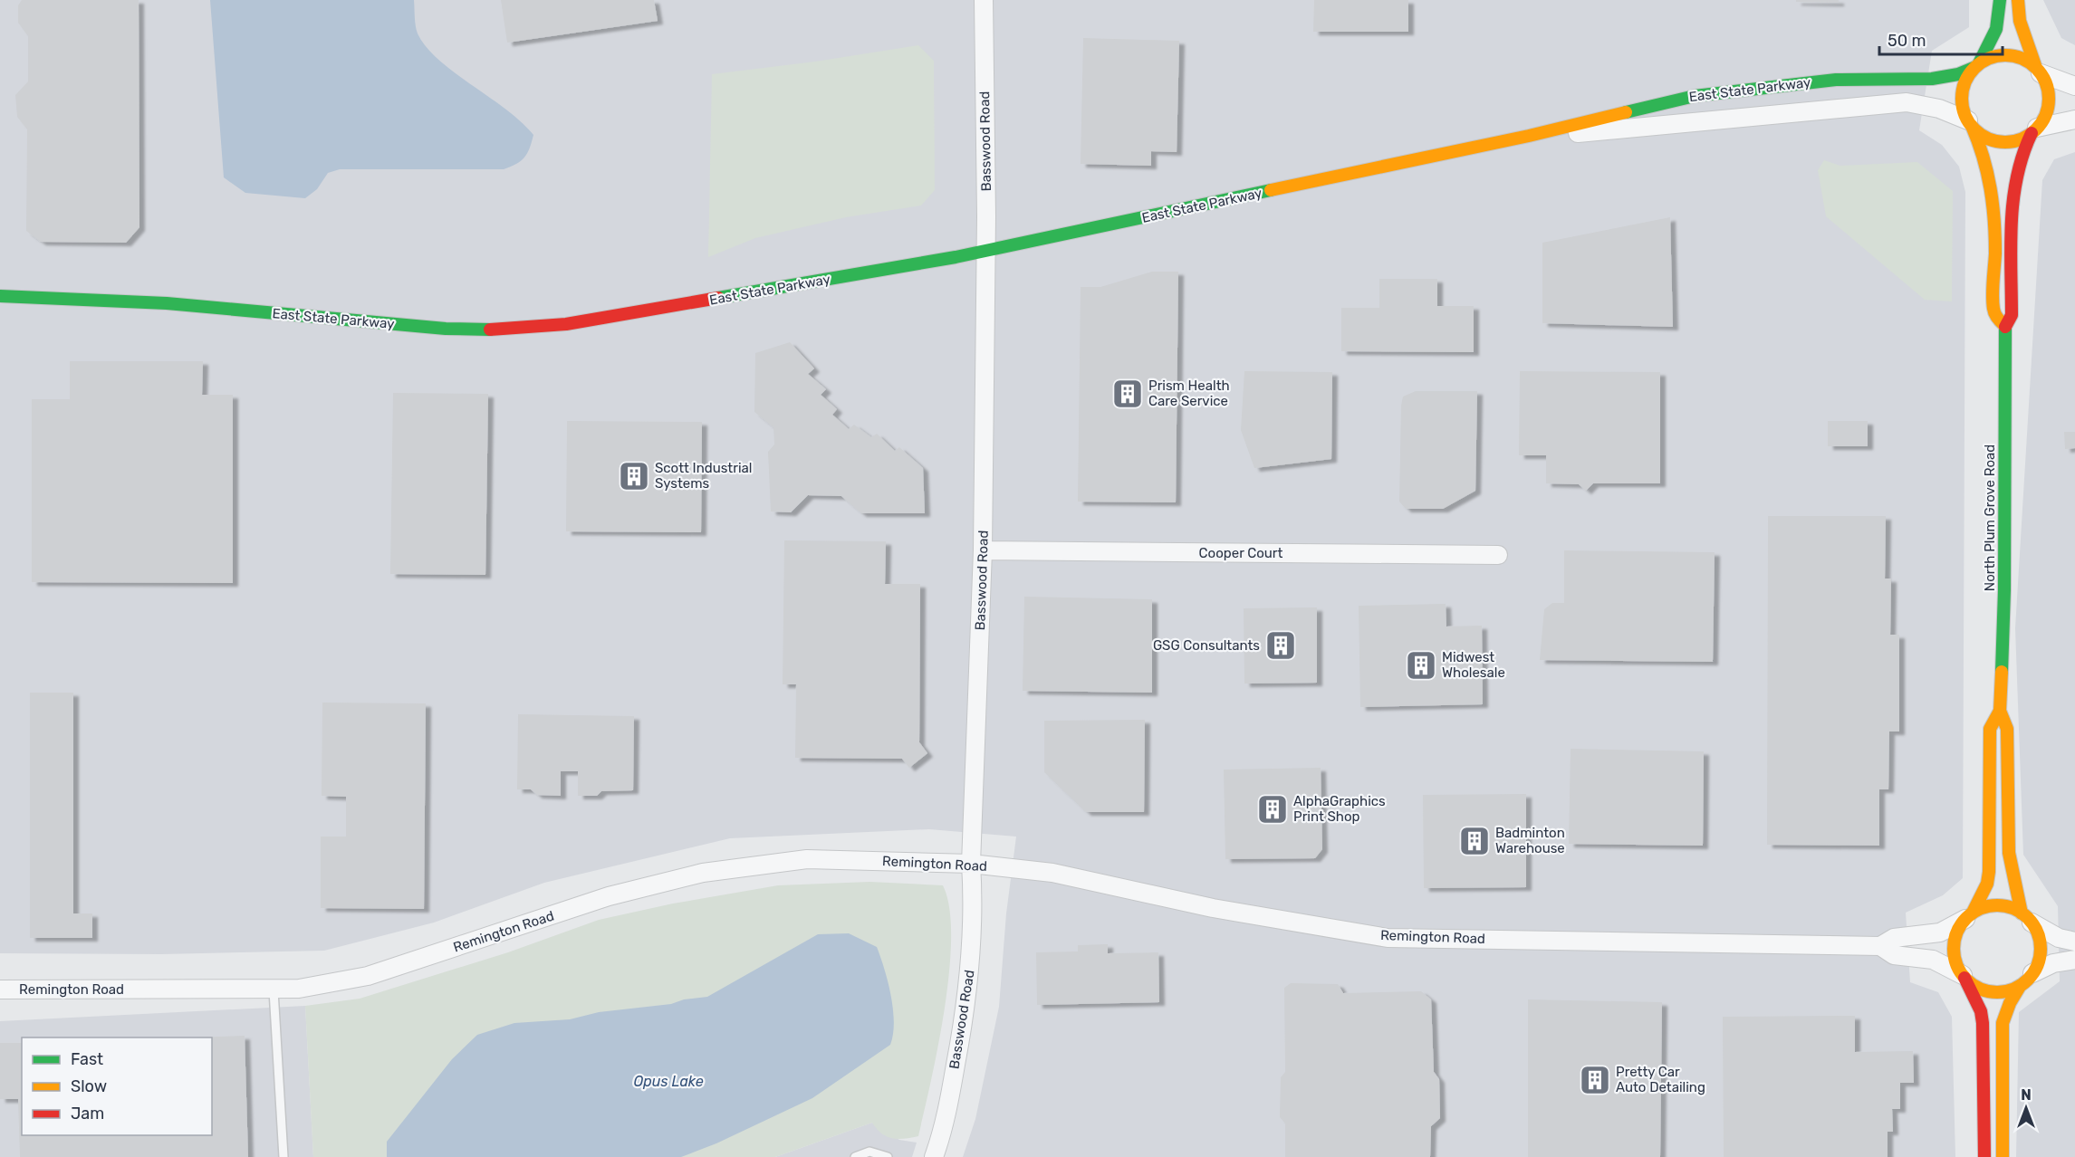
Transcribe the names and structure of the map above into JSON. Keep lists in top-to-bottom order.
{
  "streets": {
    "street": [
      "East State Parkway",
      "Basswood Road",
      "North Plum Grove Road",
      "Cooper Court",
      "Remington Road"
    ]
  },
  "crossings": [
    ["East State Parkway", "Basswood Road"],
    ["East State Parkway", "North Plum Grove Road"],
    ["Basswood Road", "Cooper Court"],
    ["Basswood Road", "Remington Road"],
    ["North Plum Grove Road", "Remington Road"]
  ],
  "water": ["Opus Lake"],
  "places": {
    "building": [
      "Prism Health Care Service",
      "Scott Industrial Systems",
      "GSG Consultants",
      "Midwest Wholesale",
      "AlphaGraphics Print Shop",
      "Badminton Warehouse",
      "Pretty Car Auto Detailing"
    ]
  },
  "legend": ["Fast", "Slow", "Jam"],
  "scale_bar": "50 m",
  "north": "top"
}
